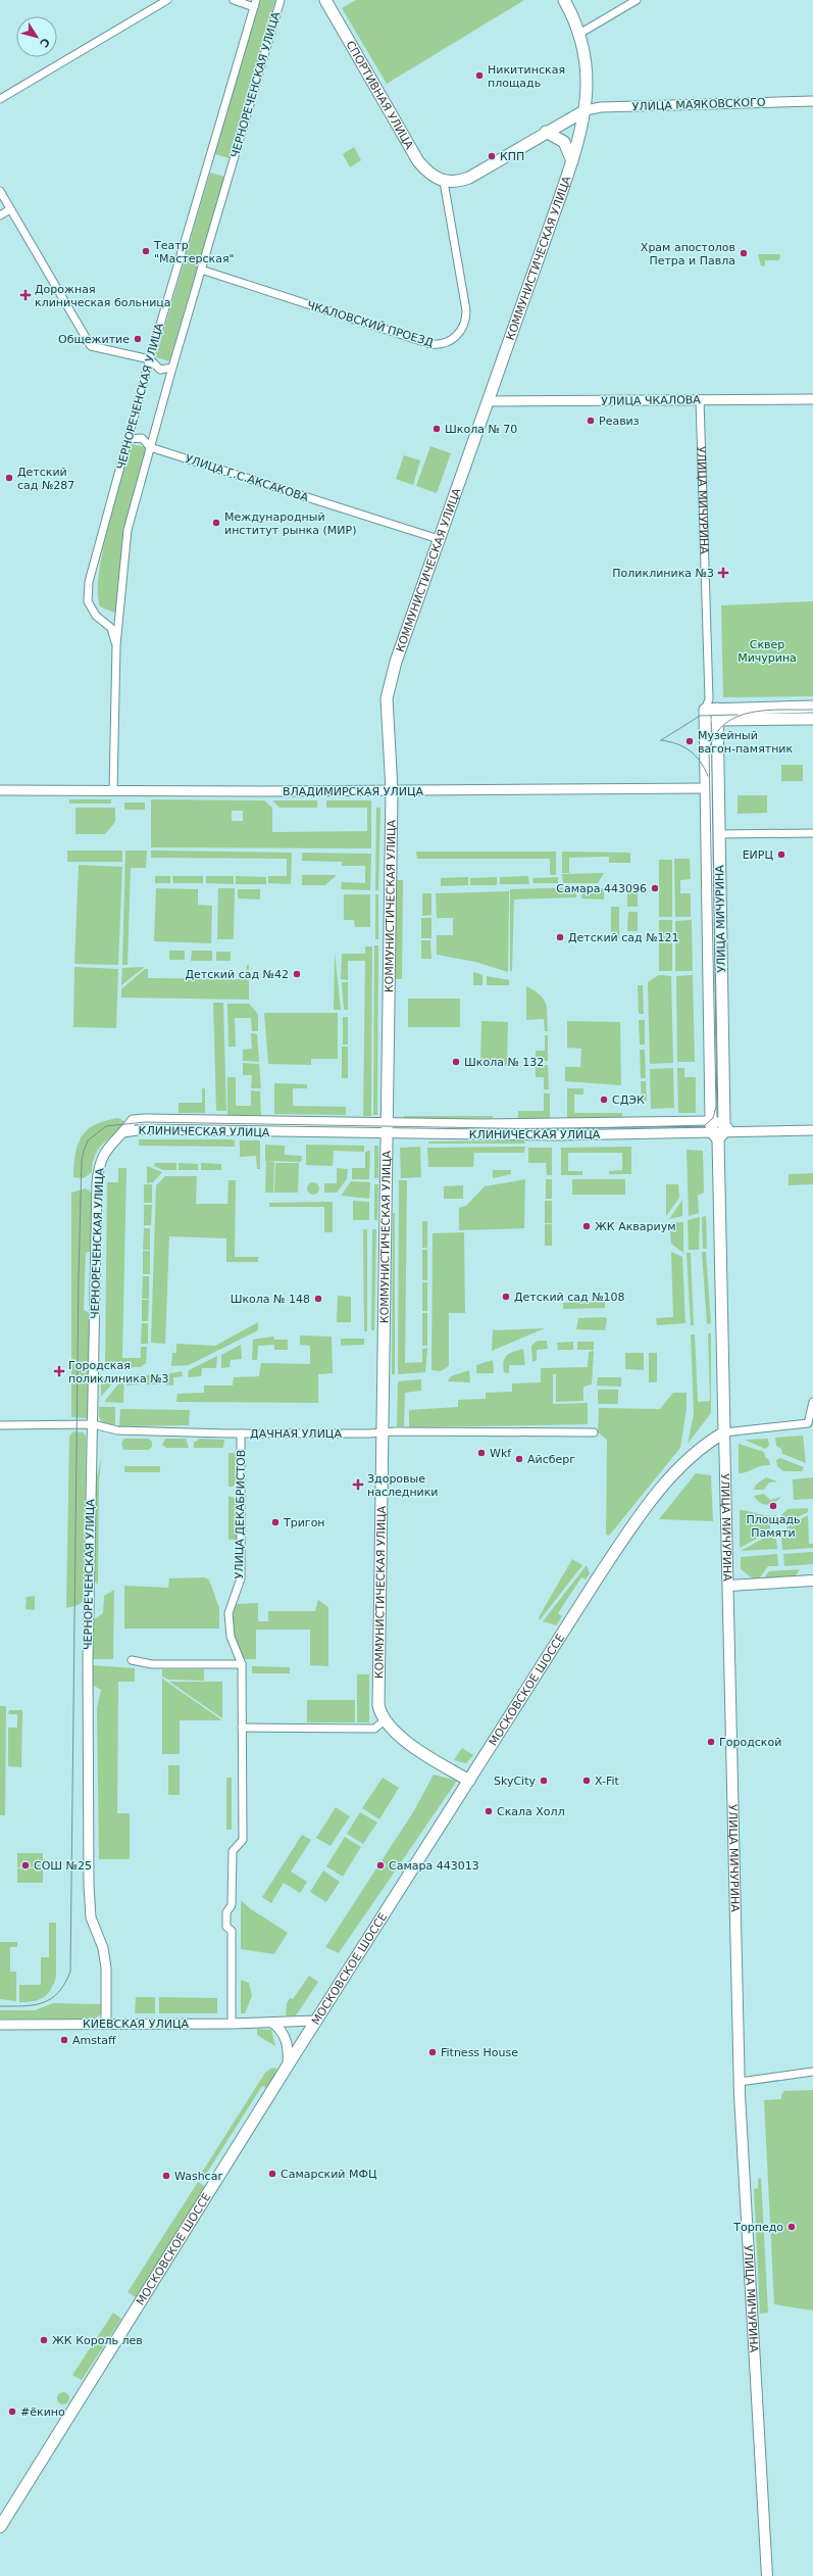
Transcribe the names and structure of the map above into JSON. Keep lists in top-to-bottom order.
{
  "streets": {
    "main road": [
      "СПОРТИВНАЯ УЛИЦА",
      "КОММУНИСТИЧЕСКАЯ УЛИЦА",
      "УЛИЦА МИЧУРИНА",
      "МОСКОВСКОЕ ШОССЕ"
    ],
    "street": [
      "ЧЕРНОРЕЧЕНСКАЯ УЛИЦА",
      "УЛИЦА МАЯКОВСКОГО",
      "ЧКАЛОВСКИЙ ПРОЕЗД",
      "УЛИЦА ЧКАЛОВА",
      "УЛИЦА Г.С.АКСАКОВА",
      "ВЛАДИМИРСКАЯ УЛИЦА",
      "КЛИНИЧЕСКАЯ УЛИЦА",
      "ДАЧНАЯ УЛИЦА",
      "УЛИЦА ДЕКАБРИСТОВ",
      "КИЕВСКАЯ УЛИЦА"
    ]
  },
  "crossings": [
    ["ЧЕРНОРЕЧЕНСКАЯ УЛИЦА", "ЧКАЛОВСКИЙ ПРОЕЗД"],
    ["ЧЕРНОРЕЧЕНСКАЯ УЛИЦА", "УЛИЦА Г.С.АКСАКОВА"],
    ["ЧЕРНОРЕЧЕНСКАЯ УЛИЦА", "ВЛАДИМИРСКАЯ УЛИЦА"],
    ["ЧЕРНОРЕЧЕНСКАЯ УЛИЦА", "КЛИНИЧЕСКАЯ УЛИЦА"],
    ["ЧЕРНОРЕЧЕНСКАЯ УЛИЦА", "ДАЧНАЯ УЛИЦА"],
    ["ЧЕРНОРЕЧЕНСКАЯ УЛИЦА", "КИЕВСКАЯ УЛИЦА"],
    ["СПОРТИВНАЯ УЛИЦА", "ЧКАЛОВСКИЙ ПРОЕЗД"],
    ["УЛИЦА МАЯКОВСКОГО", "КОММУНИСТИЧЕСКАЯ УЛИЦА"],
    ["КОММУНИСТИЧЕСКАЯ УЛИЦА", "УЛИЦА ЧКАЛОВА"],
    ["КОММУНИСТИЧЕСКАЯ УЛИЦА", "УЛИЦА Г.С.АКСАКОВА"],
    ["КОММУНИСТИЧЕСКАЯ УЛИЦА", "ВЛАДИМИРСКАЯ УЛИЦА"],
    ["КОММУНИСТИЧЕСКАЯ УЛИЦА", "КЛИНИЧЕСКАЯ УЛИЦА"],
    ["КОММУНИСТИЧЕСКАЯ УЛИЦА", "ДАЧНАЯ УЛИЦА"],
    ["КОММУНИСТИЧЕСКАЯ УЛИЦА", "МОСКОВСКОЕ ШОССЕ"],
    ["УЛИЦА ЧКАЛОВА", "УЛИЦА МИЧУРИНА"],
    ["УЛИЦА МИЧУРИНА", "ВЛАДИМИРСКАЯ УЛИЦА"],
    ["УЛИЦА МИЧУРИНА", "КЛИНИЧЕСКАЯ УЛИЦА"],
    ["УЛИЦА МИЧУРИНА", "МОСКОВСКОЕ ШОССЕ"],
    ["ДАЧНАЯ УЛИЦА", "УЛИЦА ДЕКАБРИСТОВ"],
    ["МОСКОВСКОЕ ШОССЕ", "КИЕВСКАЯ УЛИЦА"]
  ],
  "parks": ["Сквер Мичурина"],
  "places": {
    "other": [
      "Никитинская площадь",
      "КПП",
      "Театр \"Мастерская\"",
      "Храм апостолов Петра и Павла",
      "Общежитие",
      "Реавиз",
      "Школа № 70",
      "Детский сад №287",
      "Международный институт рынка (МИР)",
      "Музейный вагон-памятник",
      "ЕИРЦ",
      "Самара 443096",
      "Детский сад №121",
      "Детский сад №42",
      "Школа № 132",
      "СДЭК",
      "ЖК Аквариум",
      "Детский сад №108",
      "Школа № 148",
      "Wkf",
      "Айсберг",
      "Площадь Памяти",
      "Тригон",
      "Городской",
      "SkyCity",
      "X-Fit",
      "Скала Холл",
      "СОШ №25",
      "Самара 443013",
      "Amstaff",
      "Fitness House",
      "Самарский МФЦ",
      "Washcar",
      "Торпедо",
      "ЖК Король лев",
      "#ёкино"
    ],
    "health": [
      "Дорожная клиническая больница",
      "Поликлиника №3",
      "Городская поликлиника №3",
      "Здоровые наследники"
    ]
  },
  "north": "bottom right"
}
